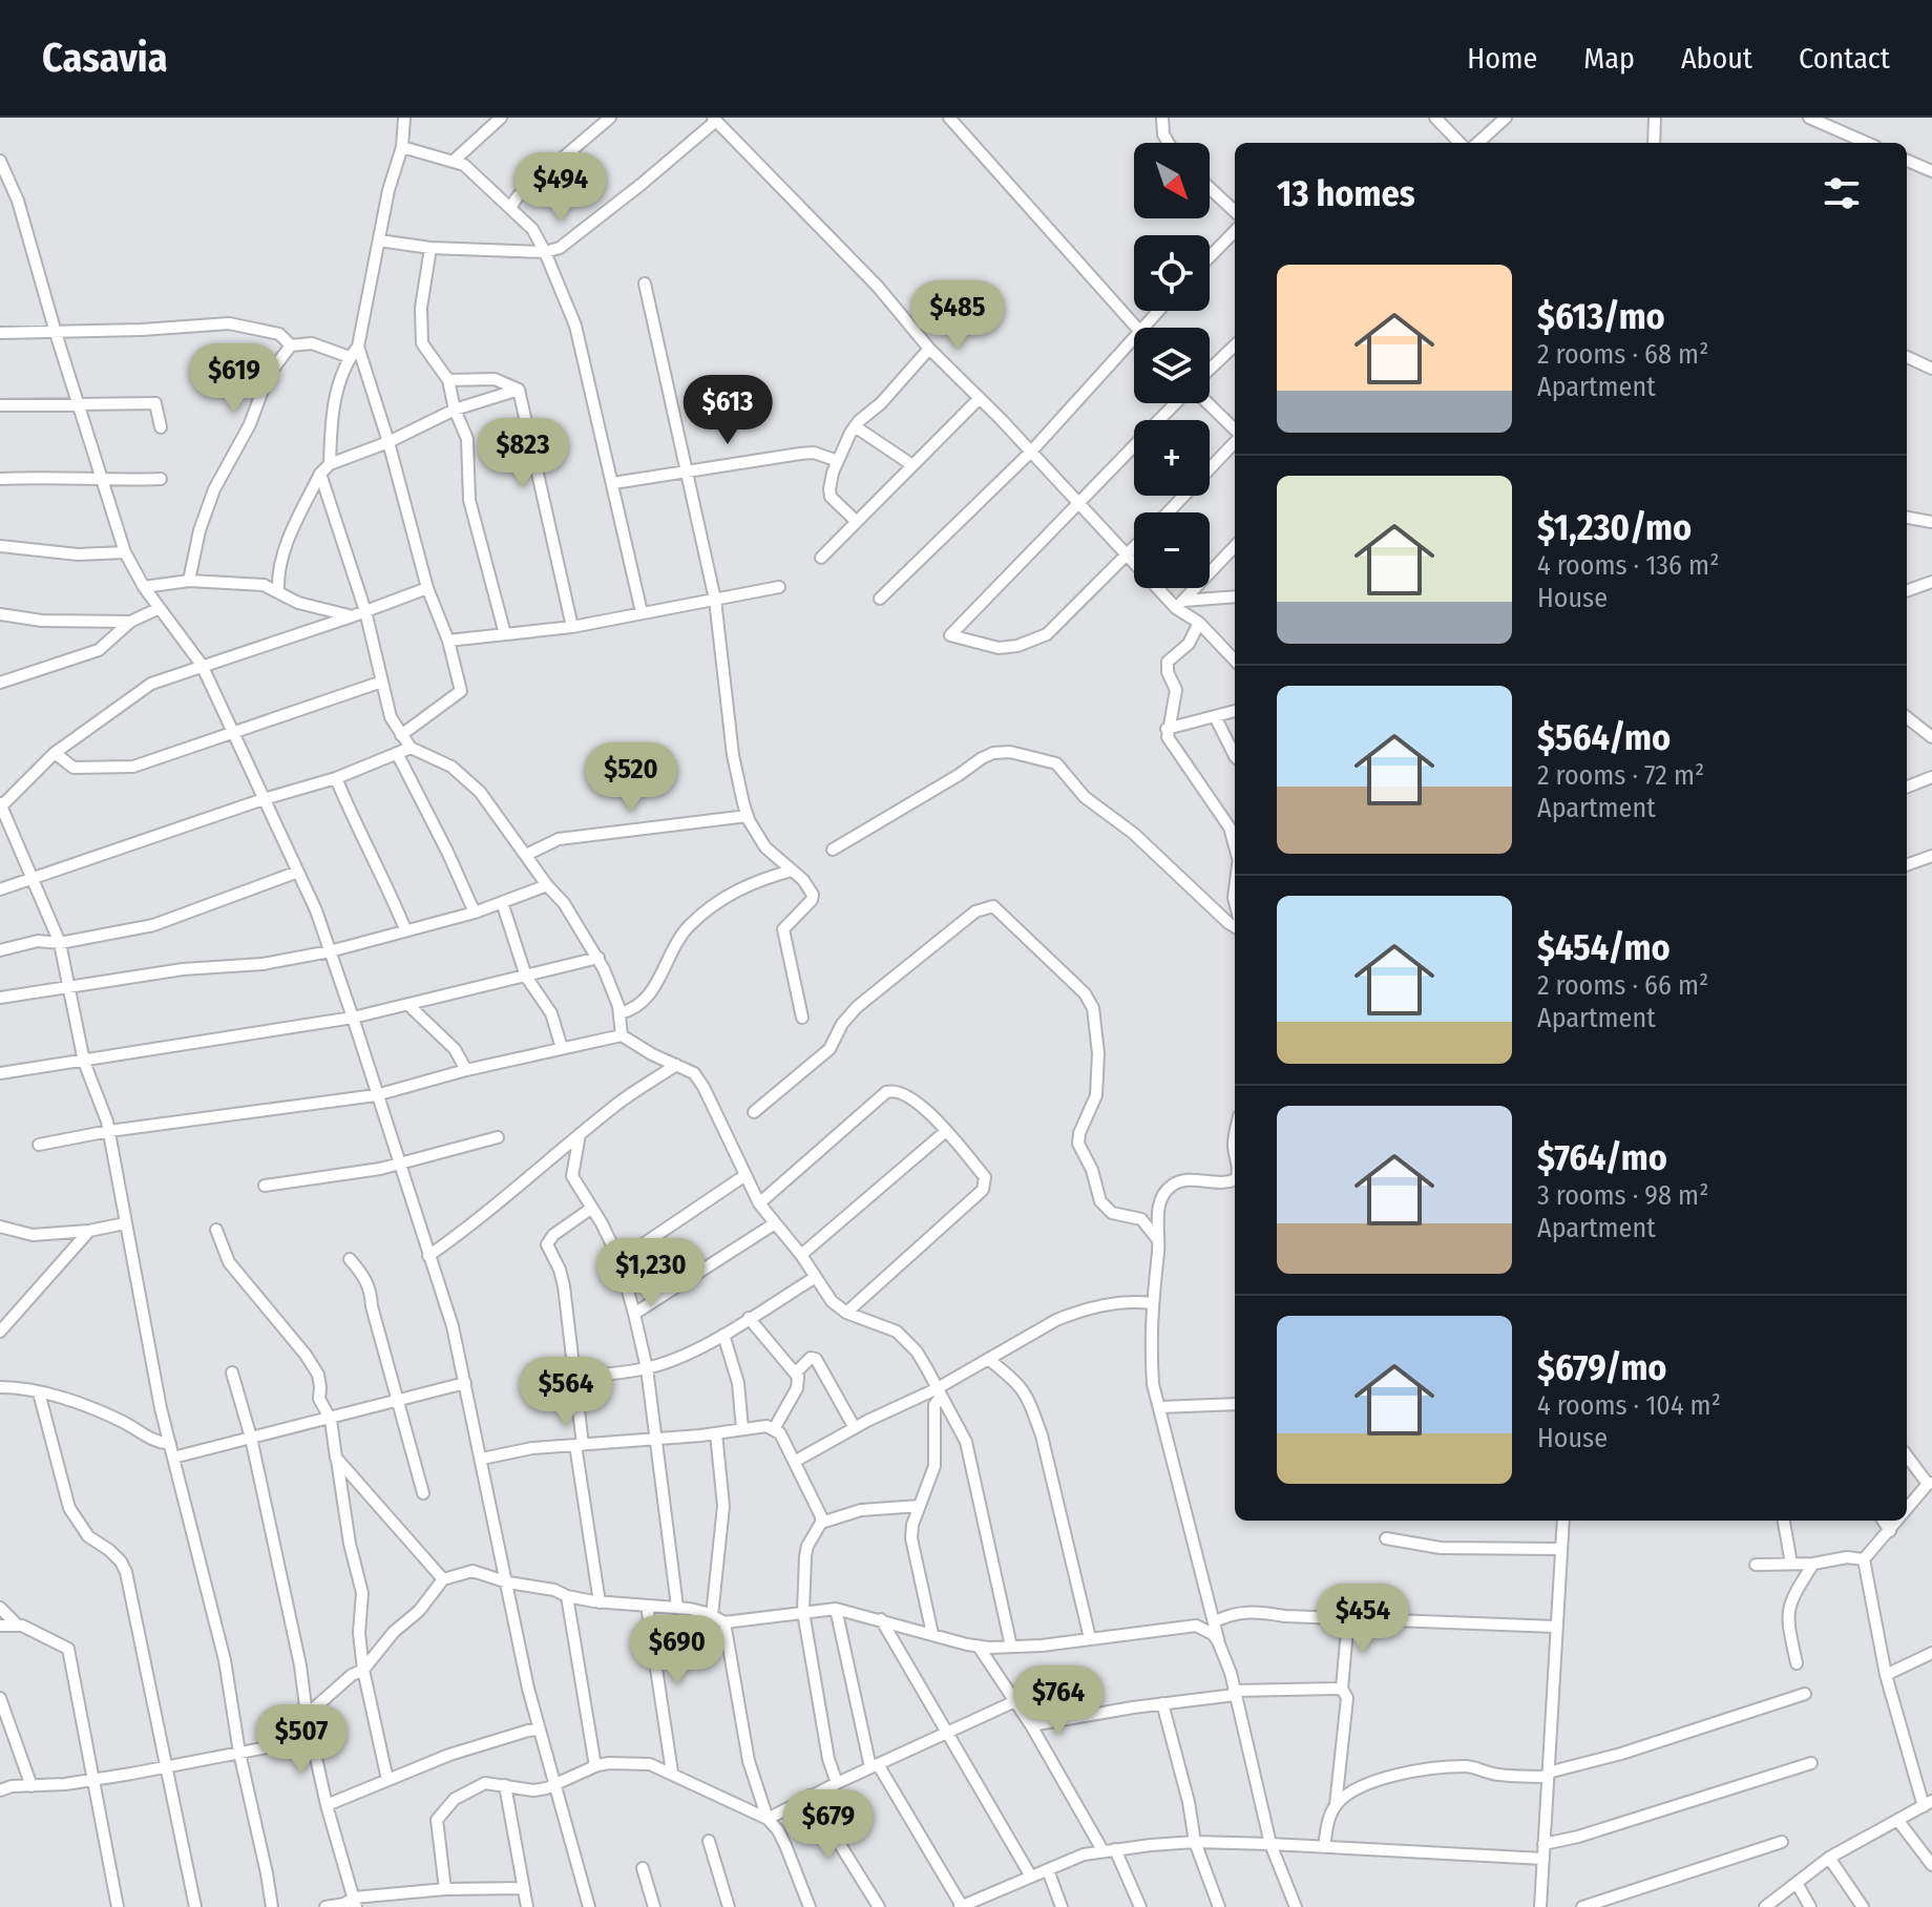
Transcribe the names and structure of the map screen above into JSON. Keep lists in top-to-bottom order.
{
  "north": "bottom right",
  "page": {
    "header": "Casavia",
    "nav": [
      "Home",
      "Map",
      "About",
      "Contact"
    ],
    "map_buttons": ["+", "−"],
    "heading": "13 homes",
    "price": [
      "$494",
      "$485",
      "$619",
      "$613",
      "$823",
      "$520",
      "$1,230",
      "$564",
      "$454",
      "$690",
      "$764",
      "$507",
      "$679"
    ],
    "list": [
      {
        "name": "$613/mo",
        "note": "2 rooms · 68 m² · Apartment"
      },
      {
        "name": "$1,230/mo",
        "note": "4 rooms · 136 m² · House"
      },
      {
        "name": "$564/mo",
        "note": "2 rooms · 72 m² · Apartment"
      },
      {
        "name": "$454/mo",
        "note": "2 rooms · 66 m² · Apartment"
      },
      {
        "name": "$764/mo",
        "note": "3 rooms · 98 m² · Apartment"
      },
      {
        "name": "$679/mo",
        "note": "4 rooms · 104 m² · House"
      }
    ]
  }
}
